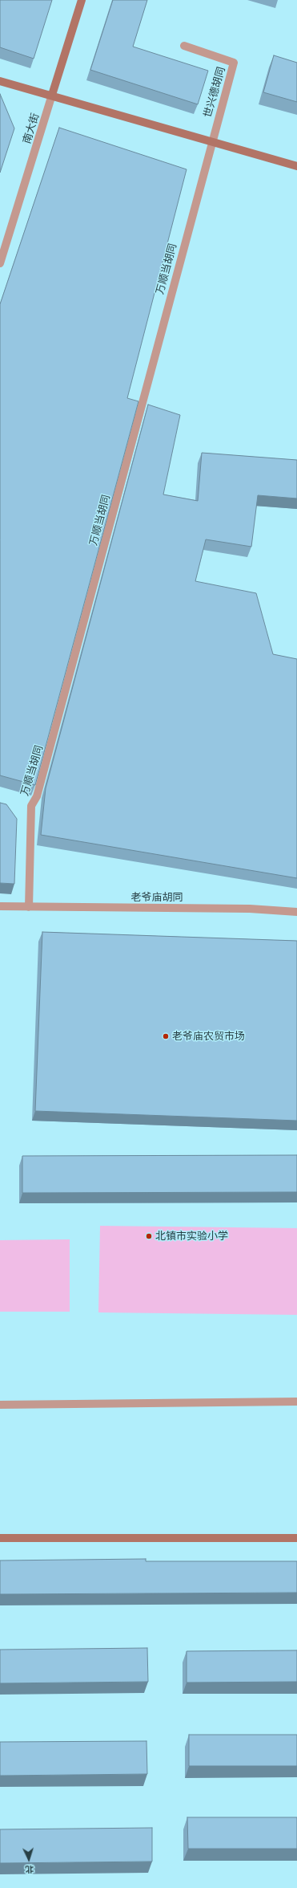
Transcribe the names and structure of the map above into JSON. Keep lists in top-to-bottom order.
{
  "streets": {
    "street": [
      "世兴德胡同",
      "南大街",
      "万顺当胡同",
      "老爷庙胡同"
    ]
  },
  "crossings": [
    ["世兴德胡同", "万顺当胡同"],
    ["万顺当胡同", "老爷庙胡同"]
  ],
  "places": ["老爷庙农贸市场", "北镇市实验小学"],
  "north": "bottom"
}
